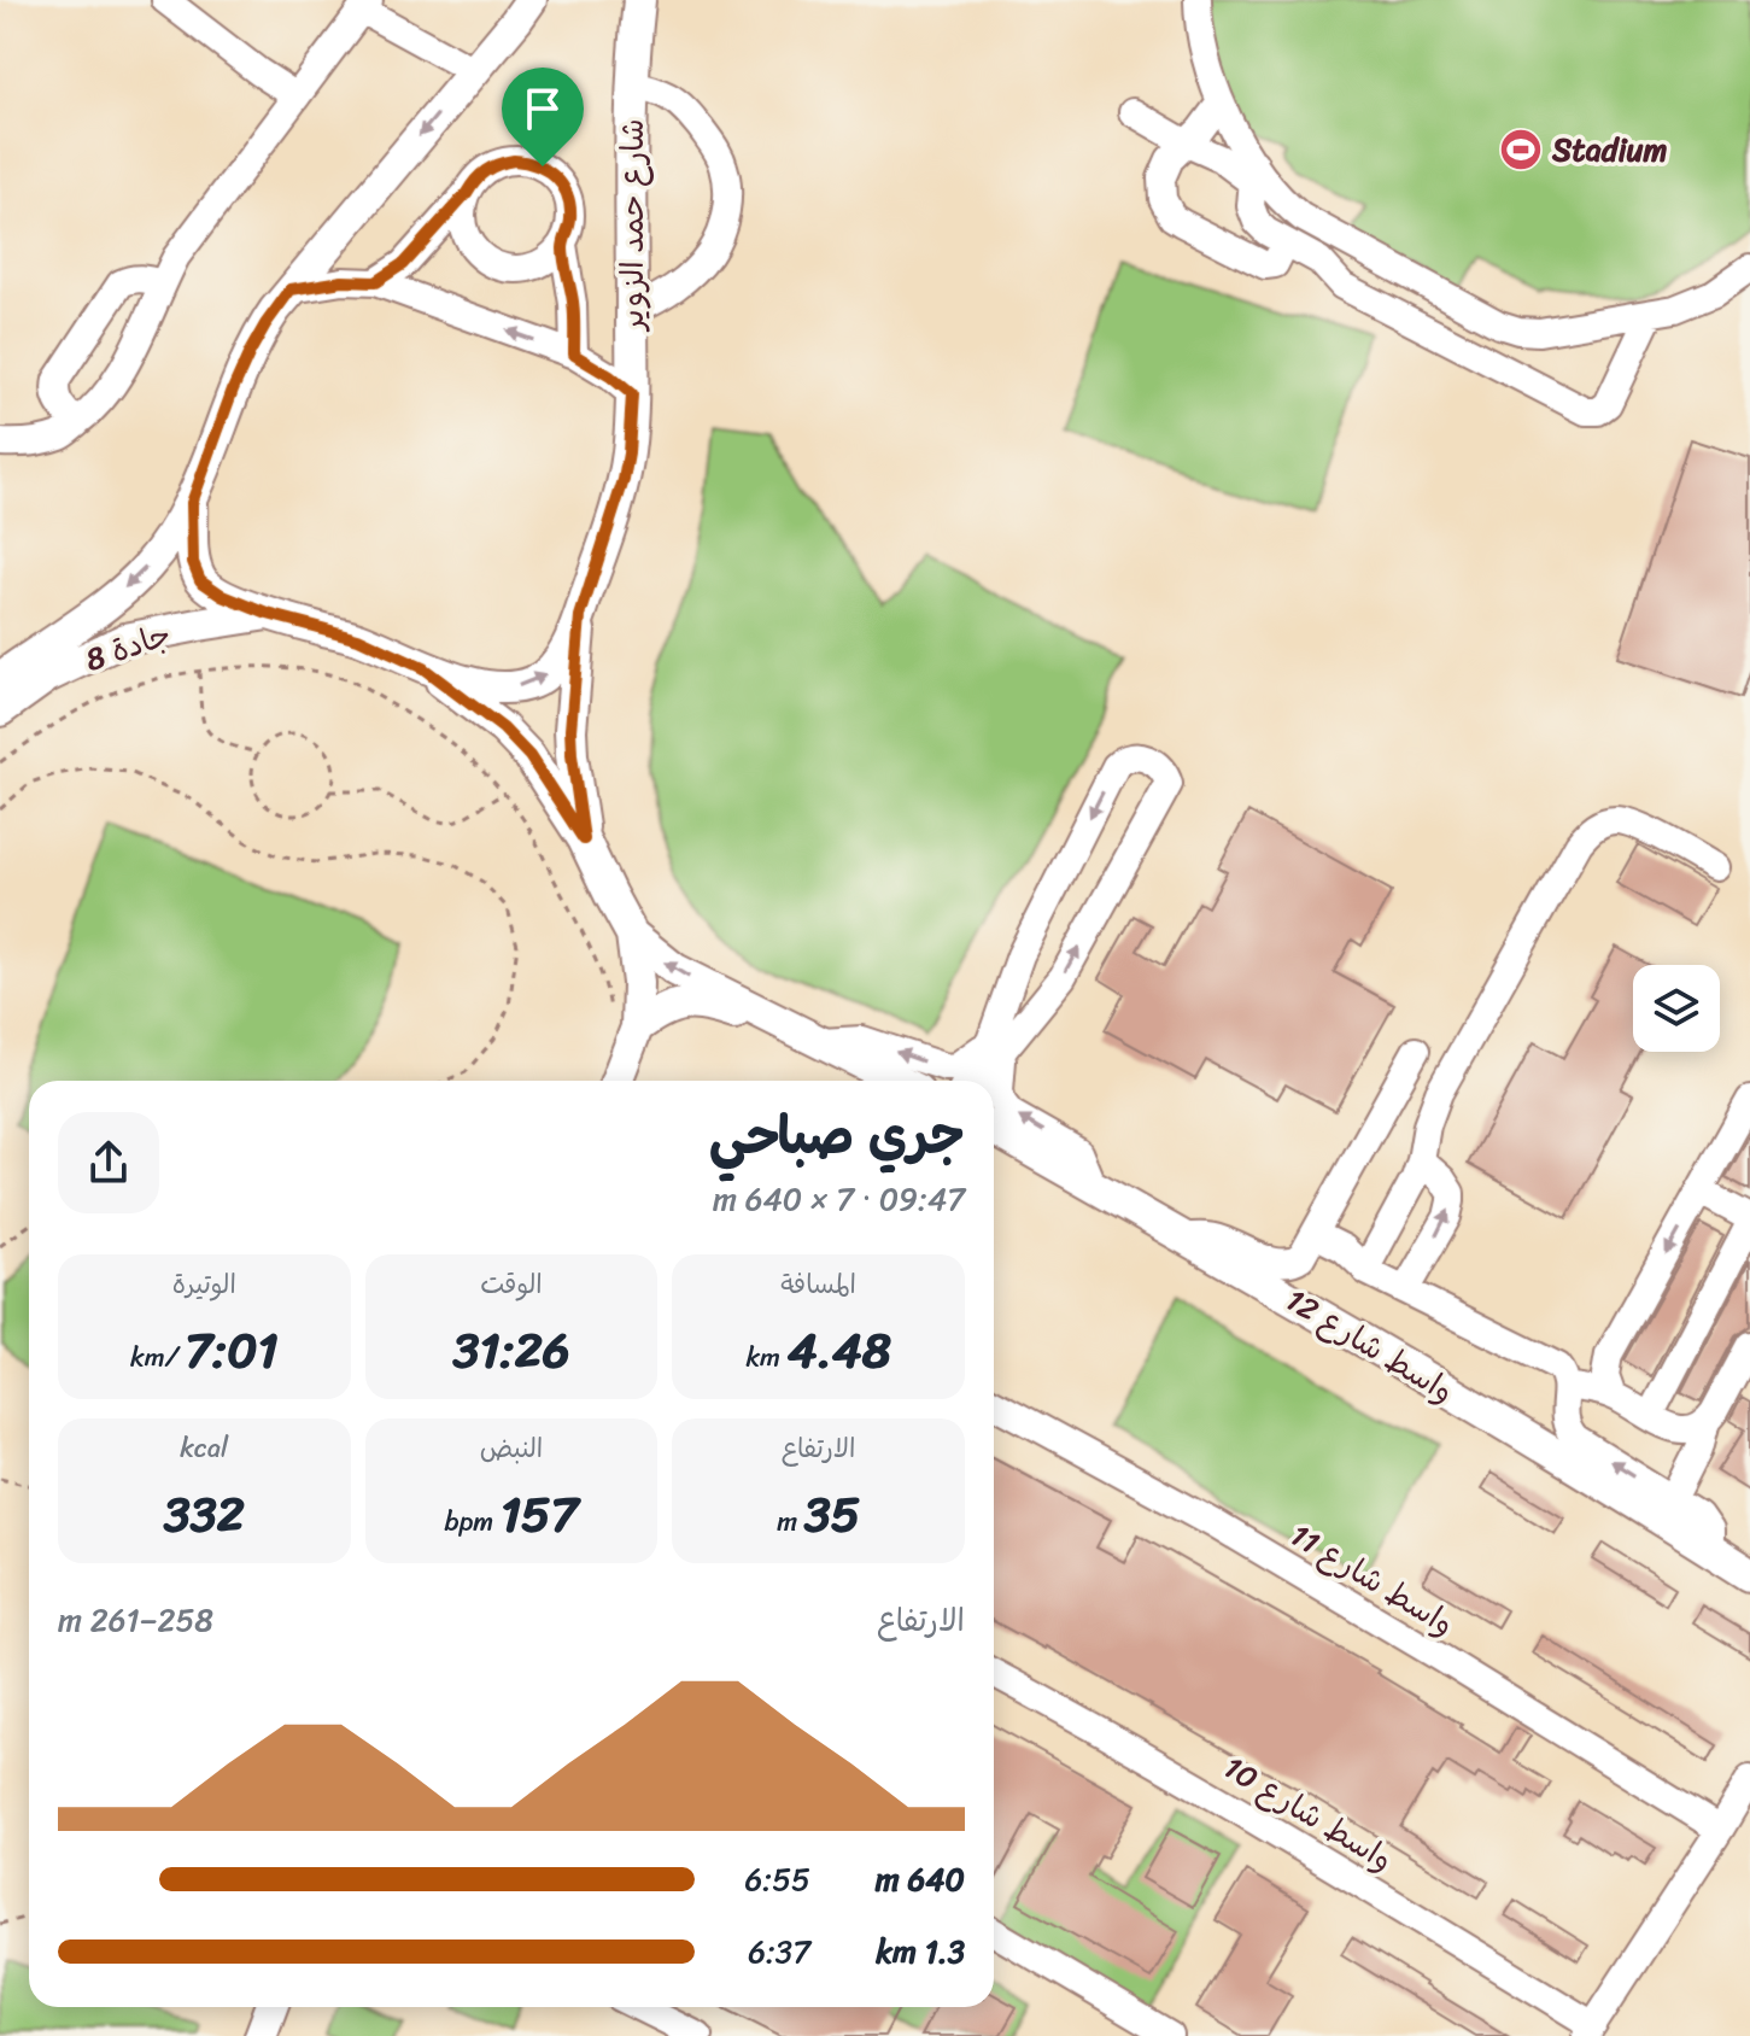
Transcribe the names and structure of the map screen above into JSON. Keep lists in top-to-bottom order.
{
  "streets": {
    "main road": ["شارع حمد الزوير", "جادة 8", "واسط شارع 12"],
    "street": ["واسط شارع 11", "واسط شارع 10"]
  },
  "places": {
    "sports": ["Stadium"]
  },
  "page": {
    "heading": ["جري صباحي", "09:47 · 7 × 640 m"],
    "stats": [
      ["المسافة", "4.48 km"],
      ["الوقت", "31:26"],
      ["الوتيرة", "7:01 /km"],
      ["الارتفاع", "35 m"],
      ["النبض", "157 bpm"],
      ["kcal", "332"]
    ],
    "chart": ["الارتفاع", "258–261 m"],
    "list": [
      {
        "name": "640 m",
        "note": "6:55"
      },
      {
        "name": "1.3 km",
        "note": "6:37"
      }
    ]
  }
}
